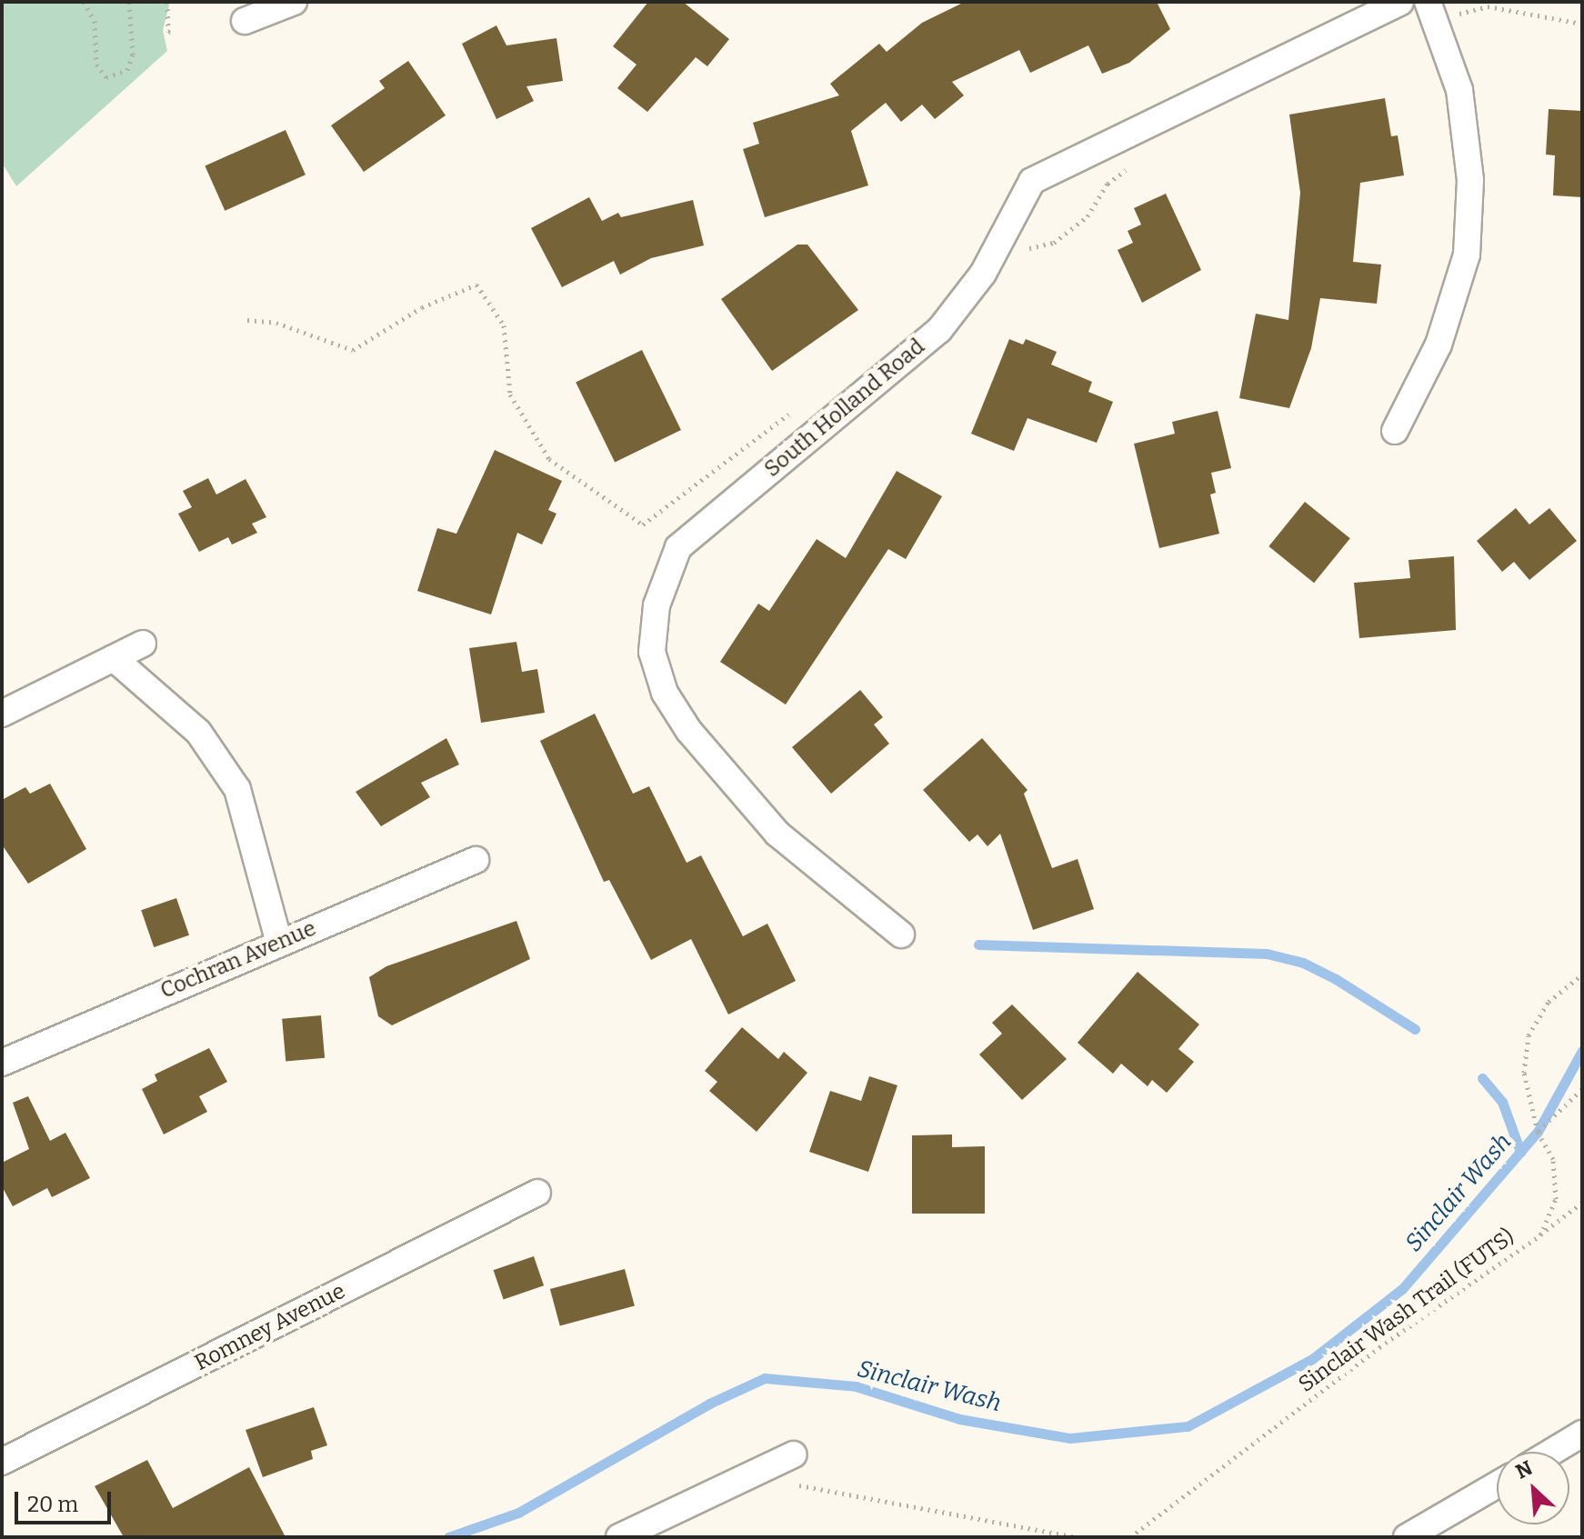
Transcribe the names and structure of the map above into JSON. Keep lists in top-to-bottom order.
{
  "streets": {
    "street": ["South Holland Road", "Cochran Avenue", "Romney Avenue"],
    "path": ["Sinclair Wash Trail (FUTS)"]
  },
  "water": ["Sinclair Wash"],
  "scale_bar": "20 m",
  "north": "top left"
}
